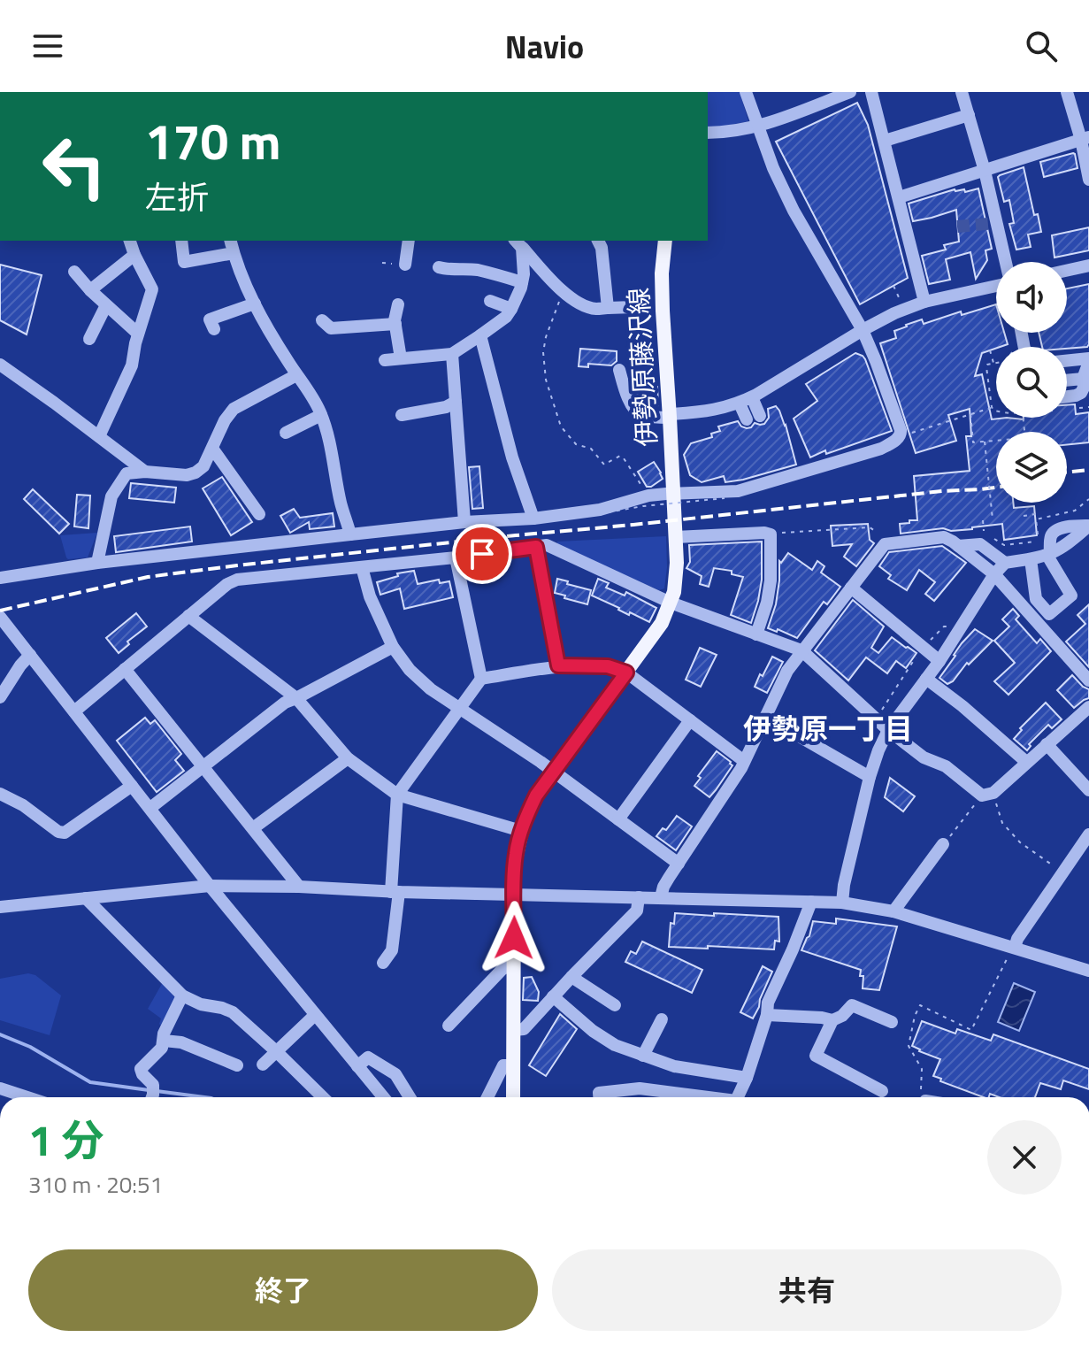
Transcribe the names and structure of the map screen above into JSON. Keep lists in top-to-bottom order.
{
  "streets": {
    "main road": ["伊勢原藤沢線"]
  },
  "districts": ["伊勢原一丁目"],
  "page": {
    "header": "Navio",
    "turn": ["170 m", "左折"],
    "heading": ["1 分", "310 m · 20:51"],
    "buttons": ["終了", "共有"]
  }
}
